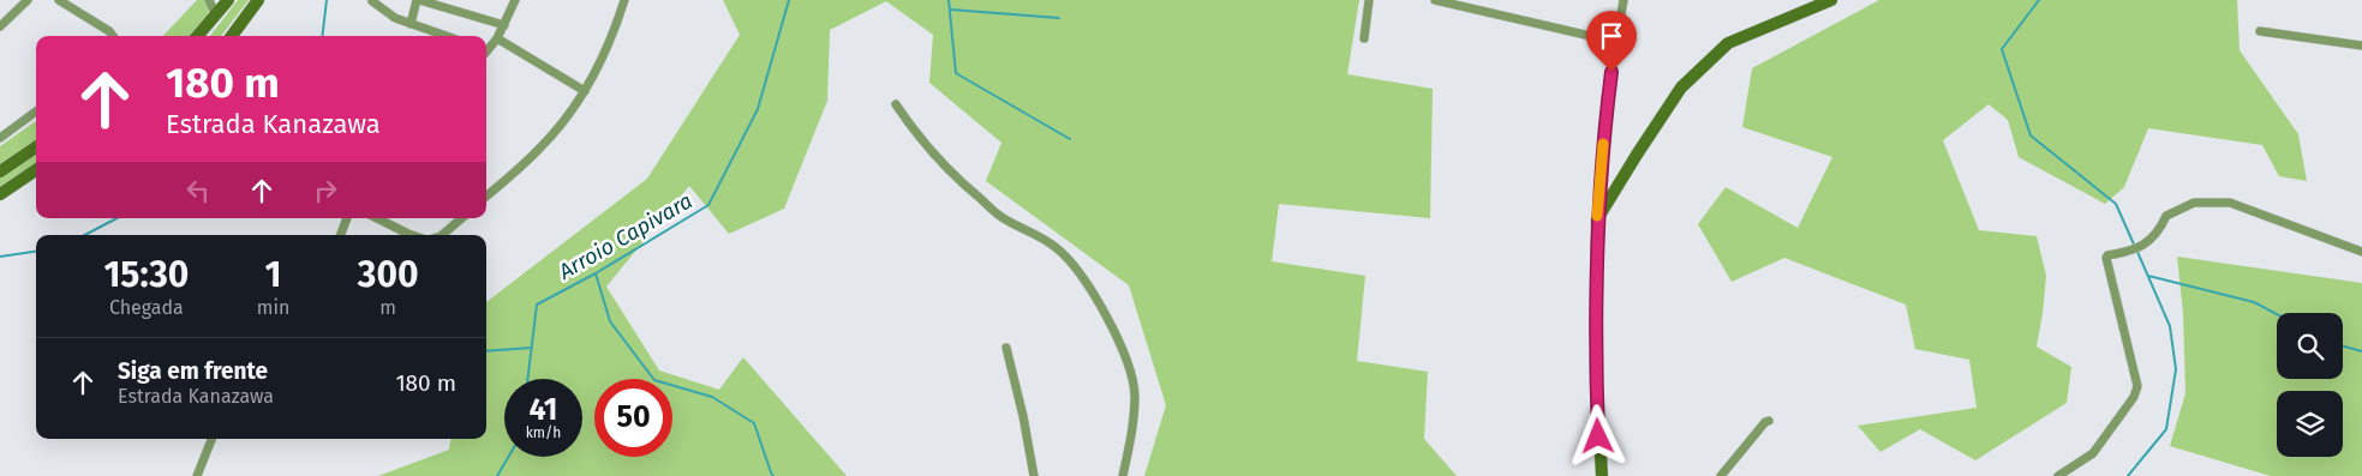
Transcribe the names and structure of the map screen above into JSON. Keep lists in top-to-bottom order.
{
  "water": ["Arroio Capivara"],
  "page": {
    "turn": ["180 m", "Estrada Kanazawa"],
    "eta": [
      "15:30",
      "Chegada",
      "1",
      "min",
      "300",
      "m"
    ],
    "list": [
      {
        "name": "Siga em frente",
        "note": "Estrada Kanazawa",
        "value": "180 m"
      }
    ],
    "speed": "41 km/h",
    "limit": "50"
  }
}
